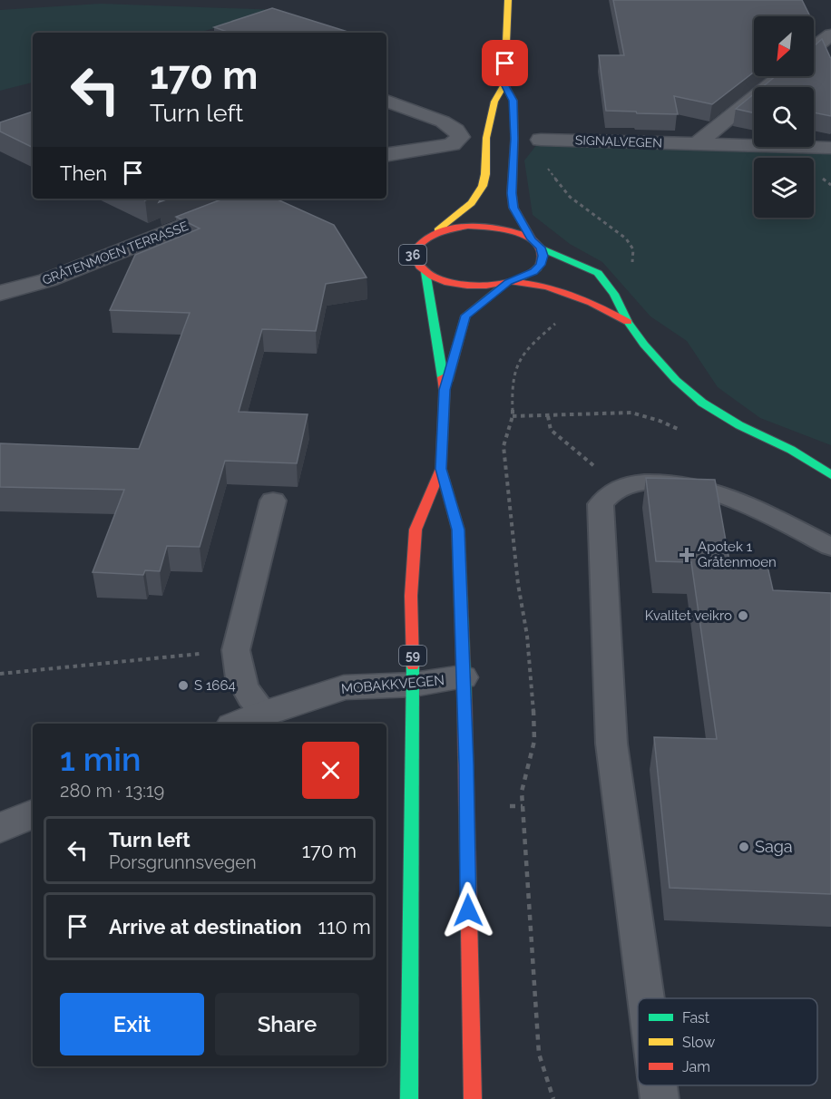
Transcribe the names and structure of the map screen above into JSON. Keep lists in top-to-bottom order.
{
  "streets": {
    "main road": ["36", "59"],
    "street": ["SIGNALVEGEN", "GRÅTENMOEN TERRASSE", "MOBAKKVEGEN"]
  },
  "crossings": [
    ["36", "59"],
    ["59", "MOBAKKVEGEN"]
  ],
  "places": {
    "health": ["Apotek 1 Gråtenmoen"],
    "other": ["Kvalitet veikro", "S 1664", "Saga"]
  },
  "legend": ["Fast", "Slow", "Jam"],
  "north": "bottom left",
  "page": {
    "turn": ["170 m", "Turn left"],
    "then": "Then",
    "heading": ["1 min", "280 m · 13:19"],
    "list": [
      {
        "name": "Turn left",
        "note": "Porsgrunnsvegen",
        "value": "170 m"
      },
      {
        "name": "Arrive at destination",
        "value": "110 m"
      }
    ],
    "buttons": ["Exit", "Share"]
  }
}
